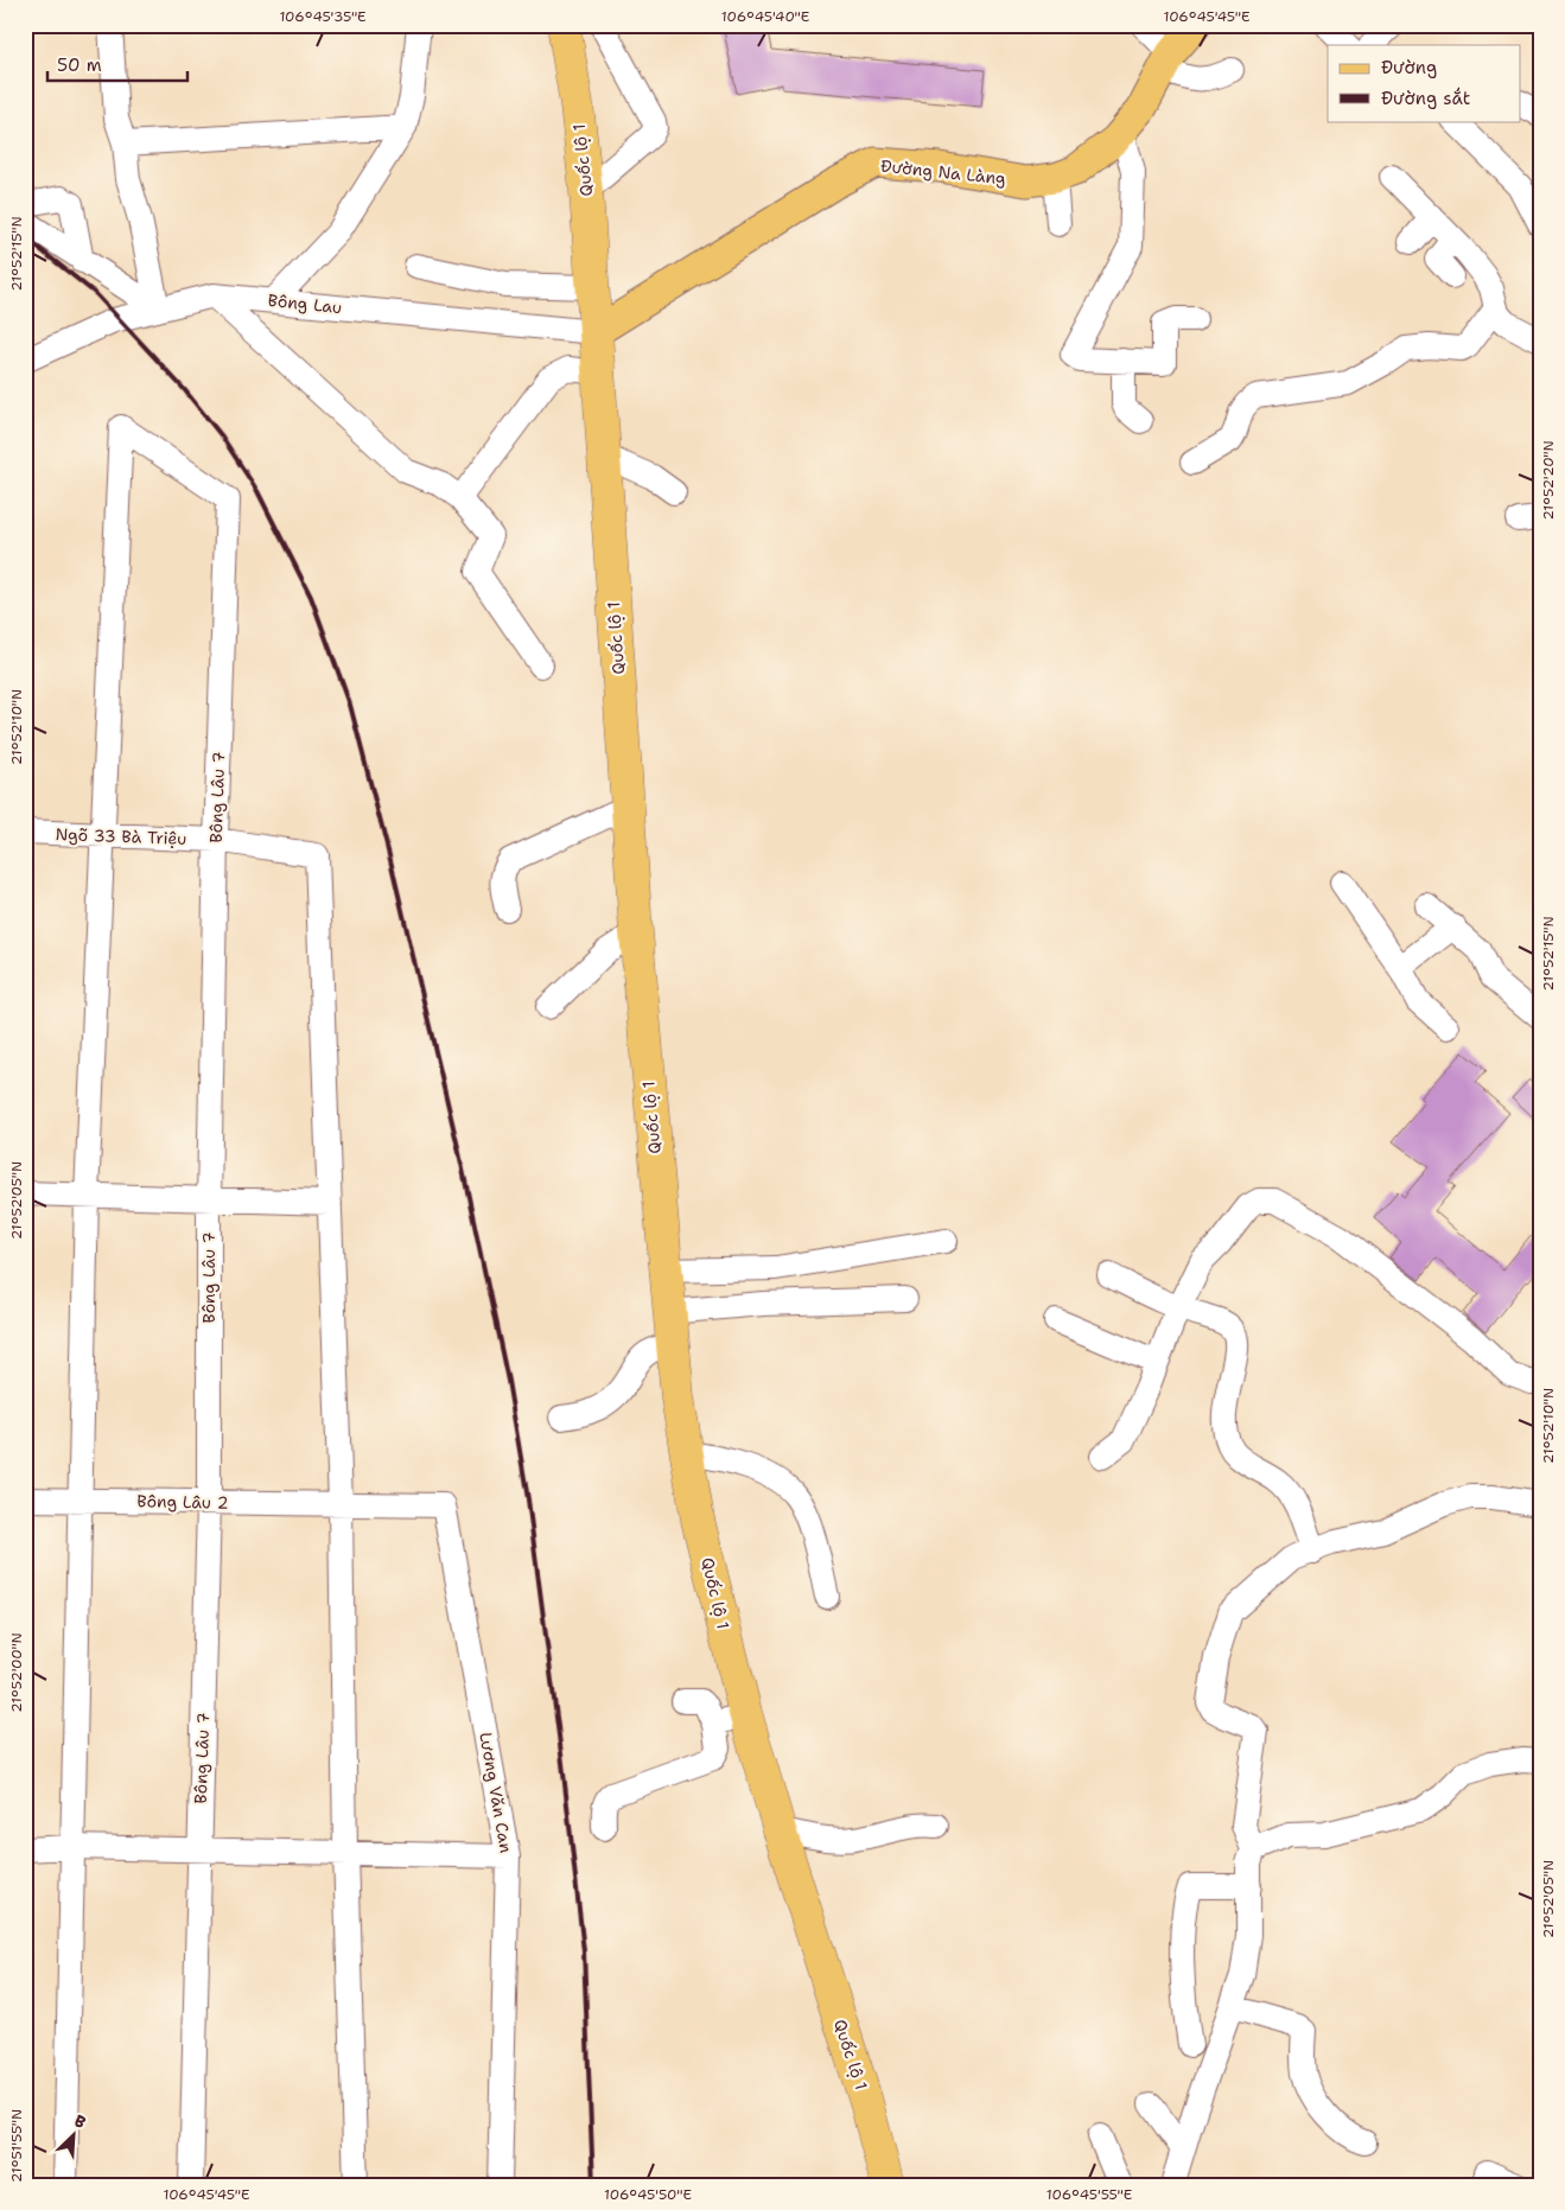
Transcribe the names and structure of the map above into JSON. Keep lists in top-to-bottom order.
{
  "streets": {
    "highway": ["Quốc lộ 1"],
    "main road": ["Đường Na Làng"],
    "street": [
      "Bông Lau",
      "Bông Lâu 7",
      "Ngõ 33 Bà Triệu",
      "Bông Lâu 2",
      "Lương Văn Can"
    ]
  },
  "crossings": [
    ["Quốc lộ 1", "Đường Na Làng"],
    ["Quốc lộ 1", "Bông Lau"],
    ["Đường Na Làng", "Bông Lau"],
    ["Bông Lâu 7", "Ngõ 33 Bà Triệu"],
    ["Bông Lâu 7", "Bông Lâu 2"],
    ["Bông Lâu 2", "Lương Văn Can"]
  ],
  "legend": ["Đường", "Đường sắt"],
  "scale_bar": "50 m",
  "north": "top right",
  "coordinates": [
    "106°45'35\"E",
    "106°45'40\"E",
    "106°45'45\"E",
    "21°52'15\"N",
    "21°52'20\"N",
    "21°52'10\"N",
    "21°52'05\"N",
    "21°52'00\"N",
    "21°51'55\"N",
    "106°45'50\"E",
    "106°45'55\"E"
  ]
}
